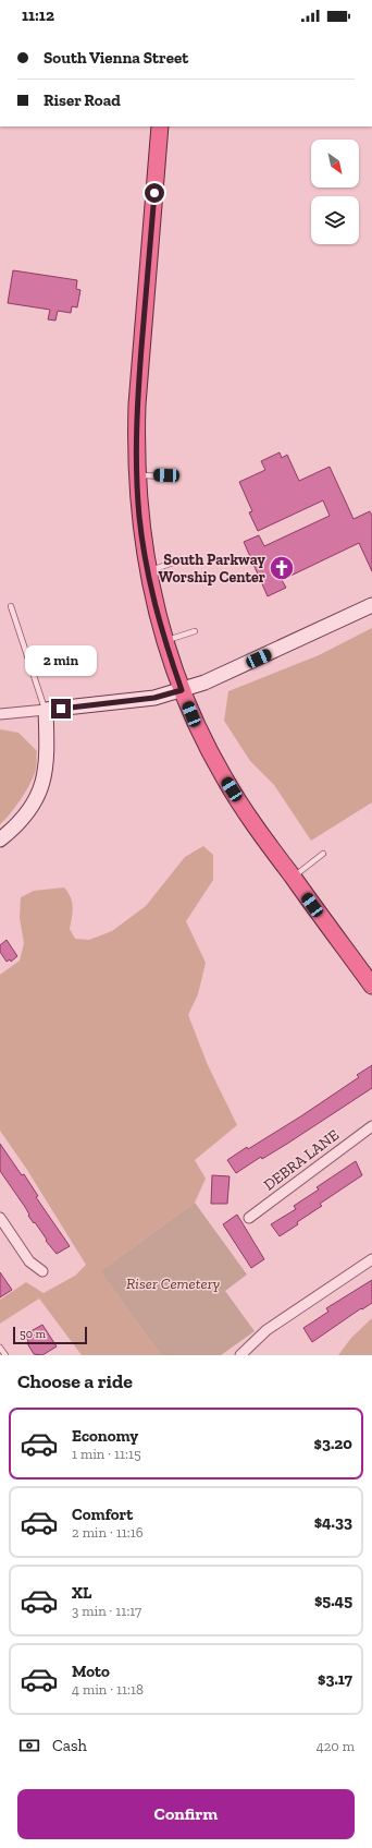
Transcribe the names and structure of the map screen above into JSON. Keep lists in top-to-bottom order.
{
  "streets": {
    "street": ["DEBRA LANE"]
  },
  "parks": ["Riser Cemetery"],
  "places": {
    "church": ["South Parkway Worship Center"]
  },
  "scale_bar": "50 m",
  "north": "bottom right",
  "page": {
    "status": "11:12",
    "banner": ["South Vienna Street", "Riser Road"],
    "bubble": "2 min",
    "scale": "50 m",
    "heading": "Choose a ride",
    "list": [
      {
        "name": "Economy",
        "note": "1 min · 11:15",
        "value": "$3.20"
      },
      {
        "name": "Comfort",
        "note": "2 min · 11:16",
        "value": "$4.33"
      },
      {
        "name": "XL",
        "note": "3 min · 11:17",
        "value": "$5.45"
      },
      {
        "name": "Moto",
        "note": "4 min · 11:18",
        "value": "$3.17"
      }
    ],
    "pay": ["Cash", "420 m"],
    "buttons": "Confirm"
  }
}
